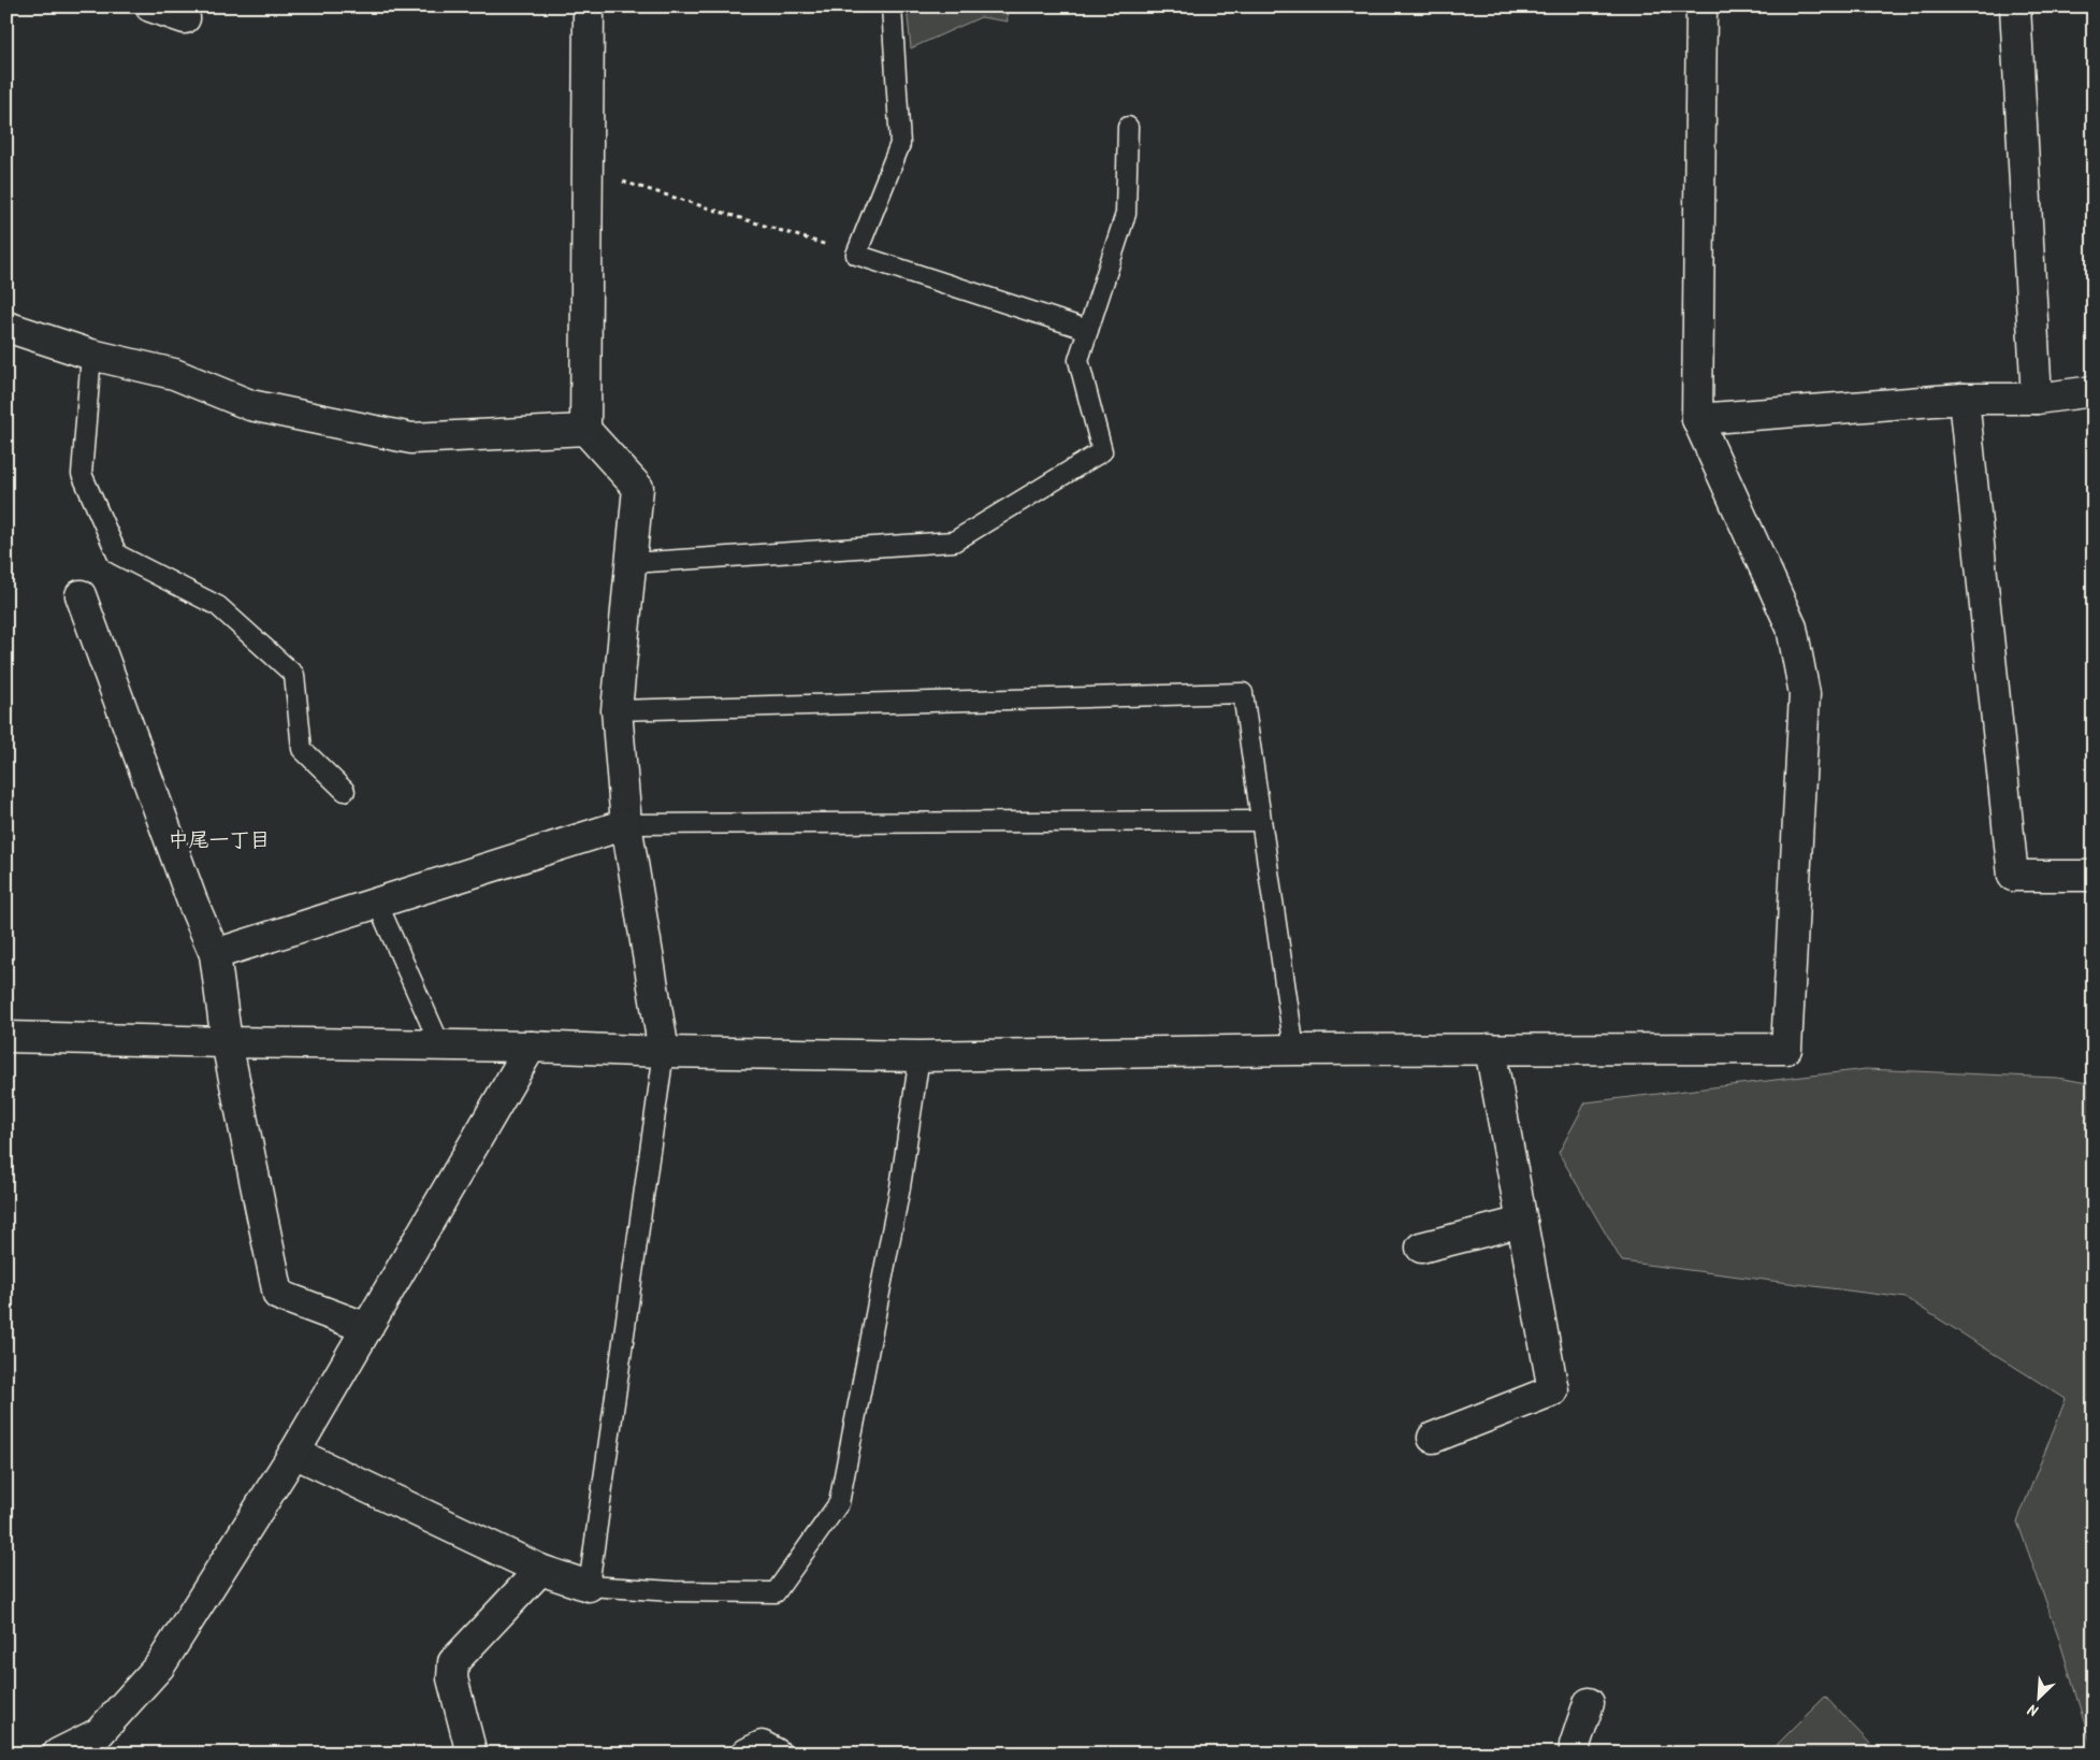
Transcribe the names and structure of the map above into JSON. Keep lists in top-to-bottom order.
{
  "districts": ["中尾一丁目"],
  "north": "bottom left"
}
